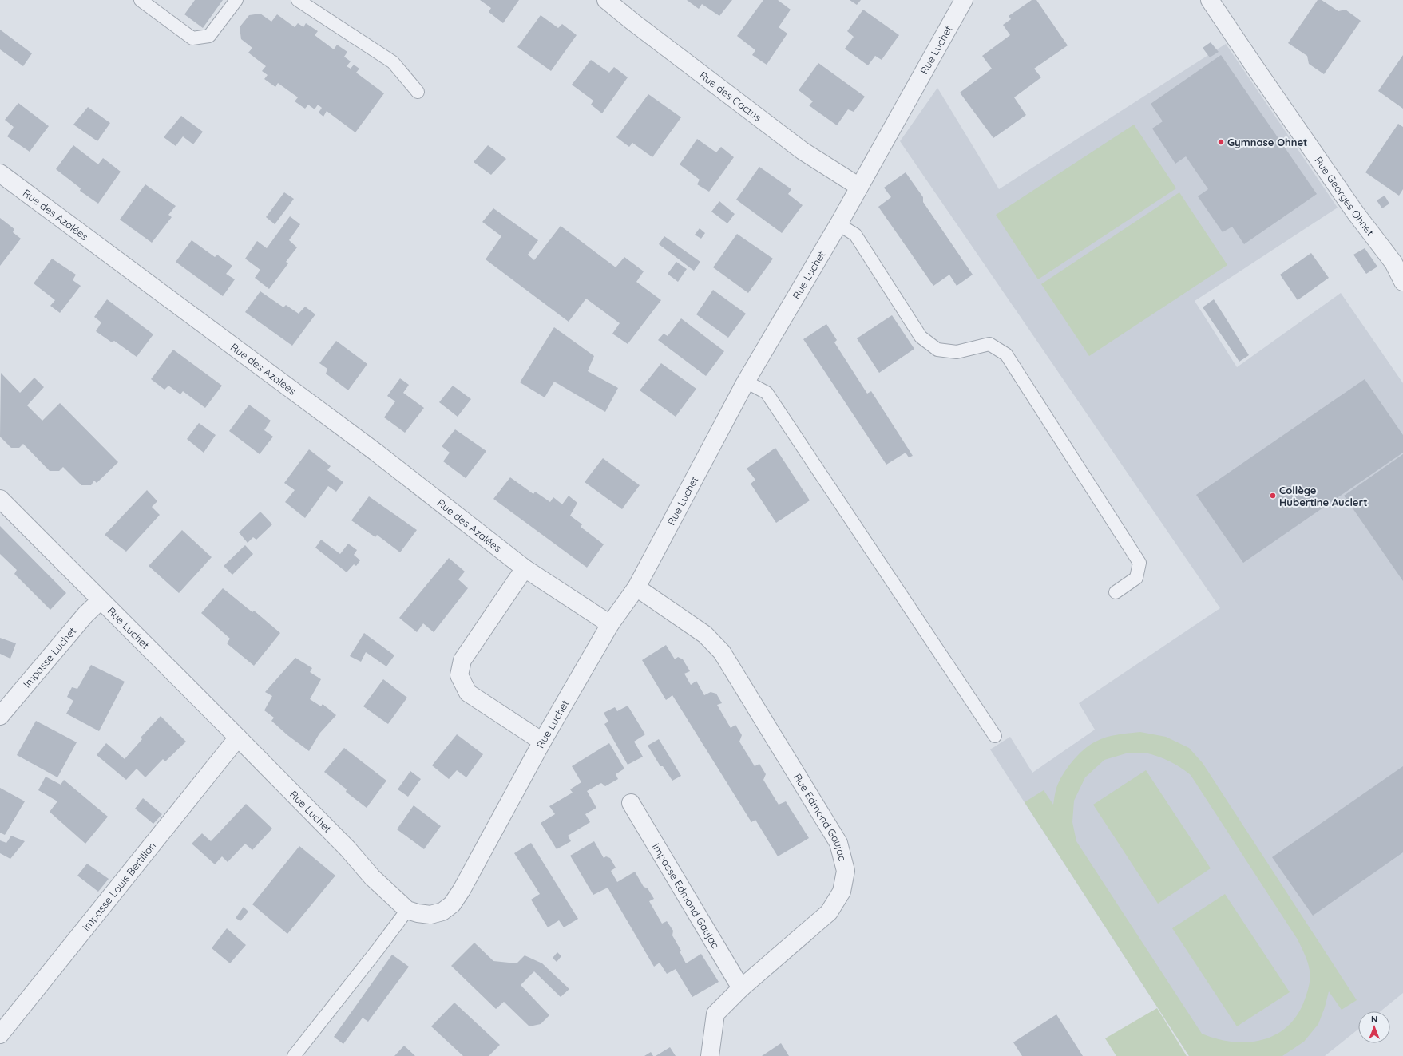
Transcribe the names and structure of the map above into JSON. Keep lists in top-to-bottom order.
{
  "streets": {
    "street": [
      "Rue Luchet",
      "Rue des Cactus",
      "Rue Georges Ohnet",
      "Rue des Azalées",
      "Impasse Luchet",
      "Rue Edmond Gaujac",
      "Impasse Louis Bertillon",
      "Impasse Edmond Gaujac"
    ]
  },
  "crossings": [
    ["Rue Luchet", "Rue des Cactus"],
    ["Rue Luchet", "Rue des Azalées"],
    ["Rue Luchet", "Impasse Luchet"],
    ["Rue Luchet", "Rue Edmond Gaujac"],
    ["Rue Luchet", "Impasse Louis Bertillon"],
    ["Rue Edmond Gaujac", "Impasse Edmond Gaujac"]
  ],
  "places": ["Gymnase Ohnet", "Collège Hubertine Auclert"],
  "north": "top"
}
